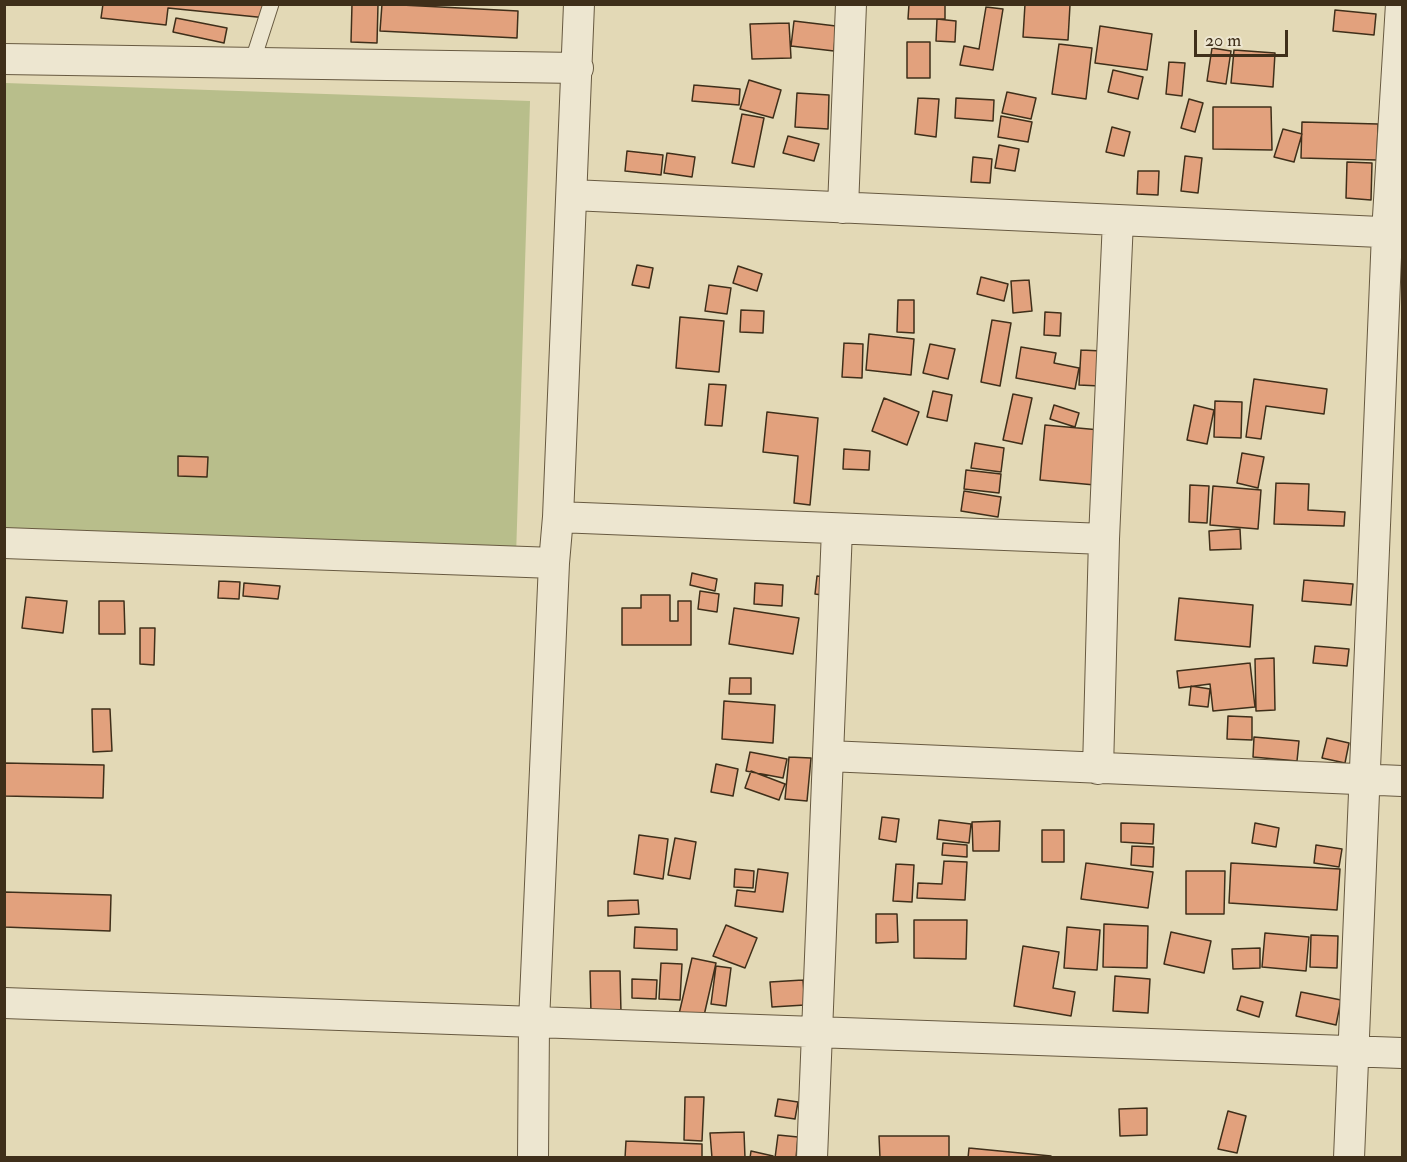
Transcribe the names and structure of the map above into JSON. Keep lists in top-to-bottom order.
{
  "scale_bar": "20 m"
}
